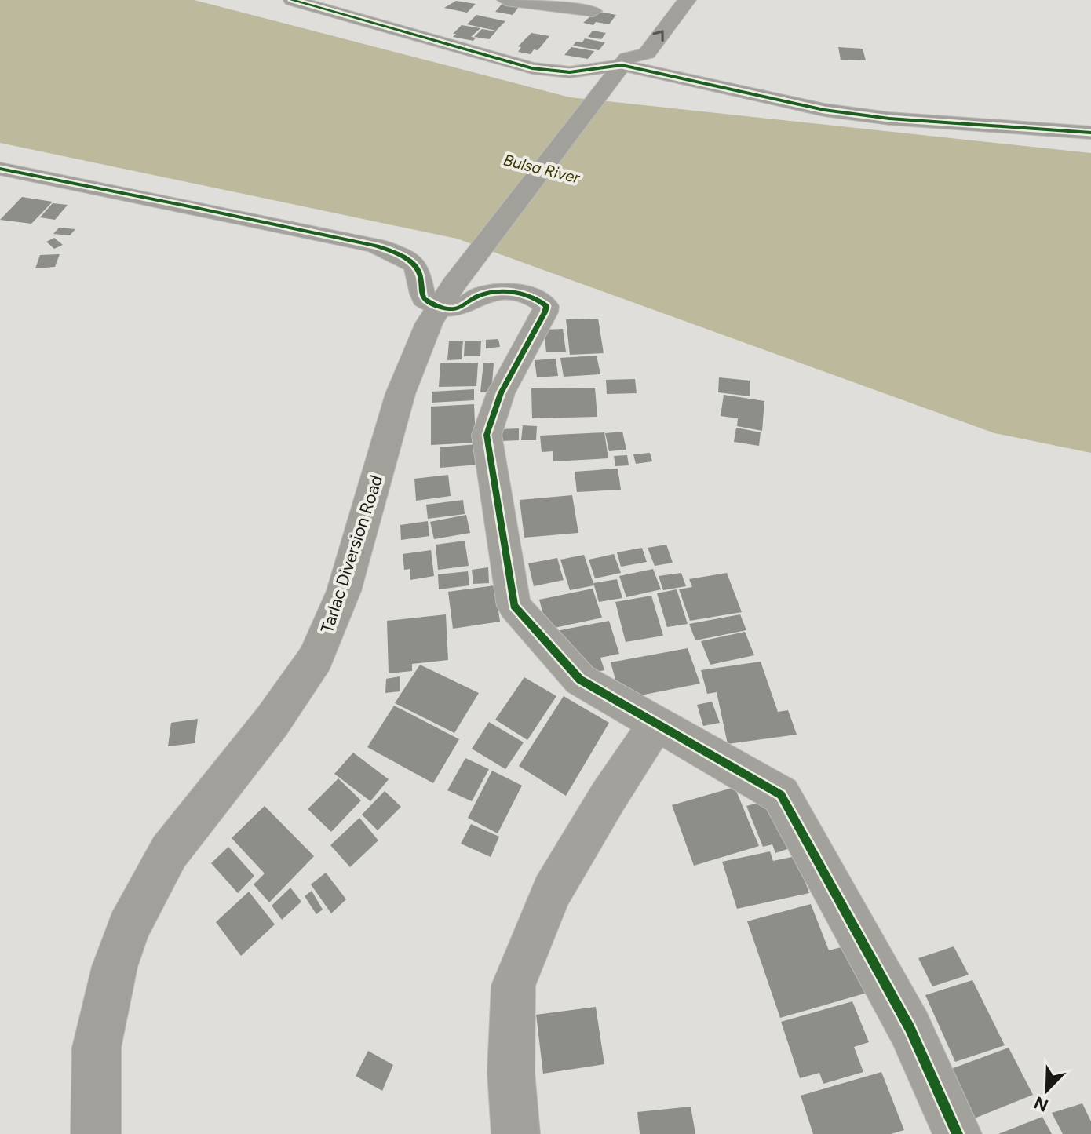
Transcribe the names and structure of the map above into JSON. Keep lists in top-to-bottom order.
{
  "streets": {
    "main road": ["Tarlac Diversion Road"]
  },
  "water": ["Bulsa River"],
  "north": "bottom left"
}
